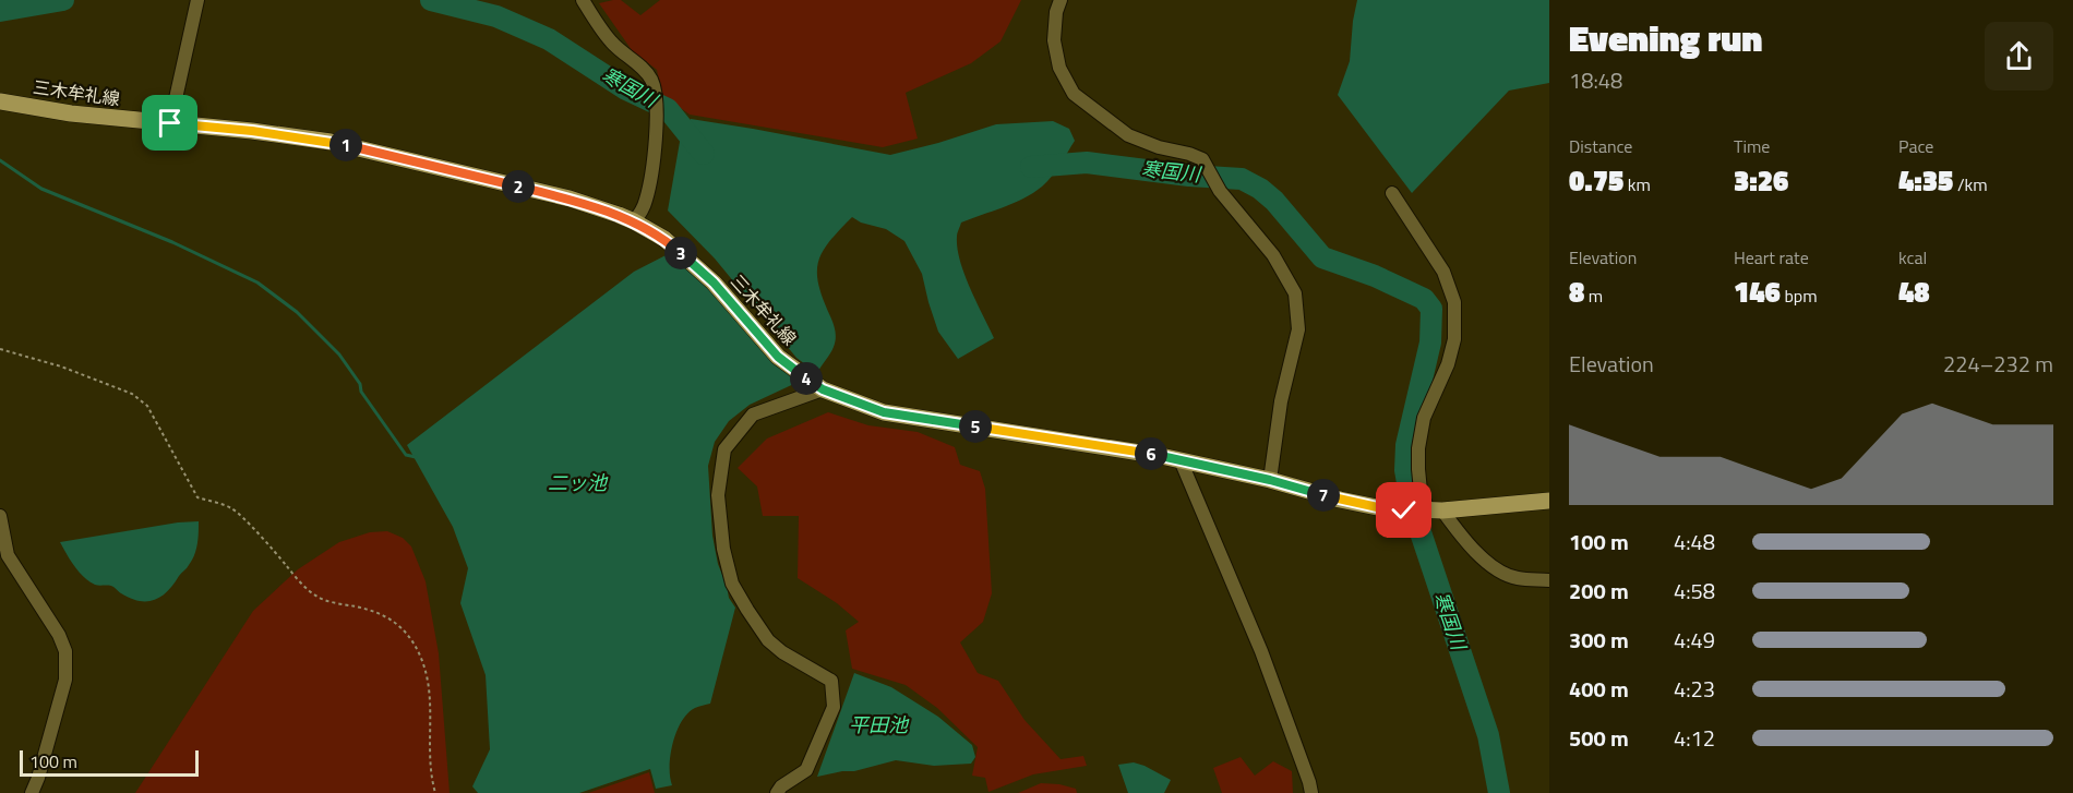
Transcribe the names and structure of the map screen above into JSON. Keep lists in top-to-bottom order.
{
  "streets": {
    "main road": ["三木牟礼線"]
  },
  "water": ["寒国川", "二ッ池", "平田池"],
  "scale_bar": "100 m",
  "page": {
    "heading": ["Evening run", "18:48"],
    "stats": [
      ["Distance", "0.75 km"],
      ["Time", "3:26"],
      ["Pace", "4:35 /km"],
      ["Elevation", "8 m"],
      ["Heart rate", "146 bpm"],
      ["kcal", "48"]
    ],
    "pins": [
      "1",
      "2",
      "3",
      "4",
      "5",
      "6",
      "7"
    ],
    "chart": ["Elevation", "224–232 m"],
    "list": [
      {
        "name": "100 m",
        "note": "4:48"
      },
      {
        "name": "200 m",
        "note": "4:58"
      },
      {
        "name": "300 m",
        "note": "4:49"
      },
      {
        "name": "400 m",
        "note": "4:23"
      },
      {
        "name": "500 m",
        "note": "4:12"
      }
    ],
    "scale": "100 m"
  }
}
